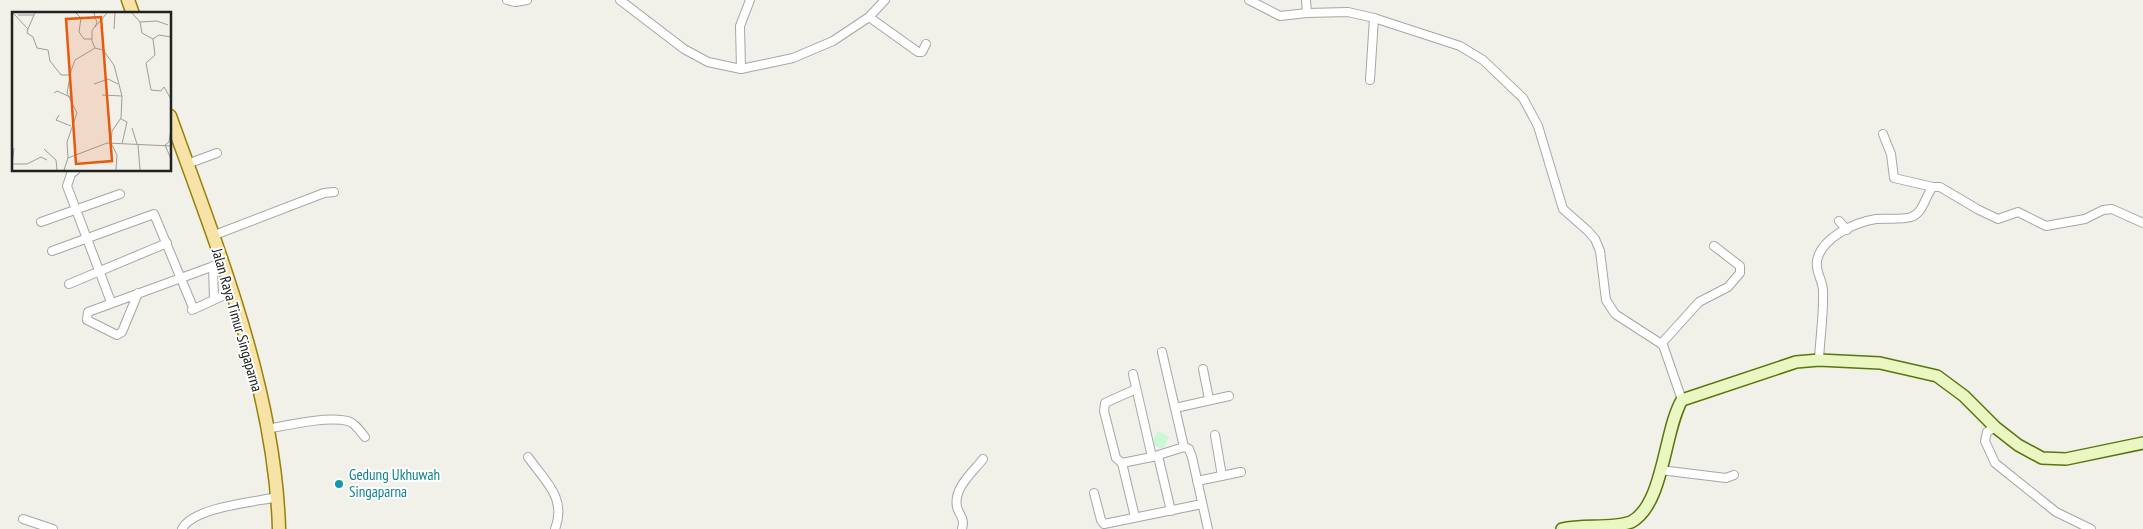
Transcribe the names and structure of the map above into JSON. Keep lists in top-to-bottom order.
{
  "streets": {
    "main road": ["Jalan Raya Timur Singaparna"]
  },
  "places": ["Gedung Ukhuwah Singaparna"]
}
